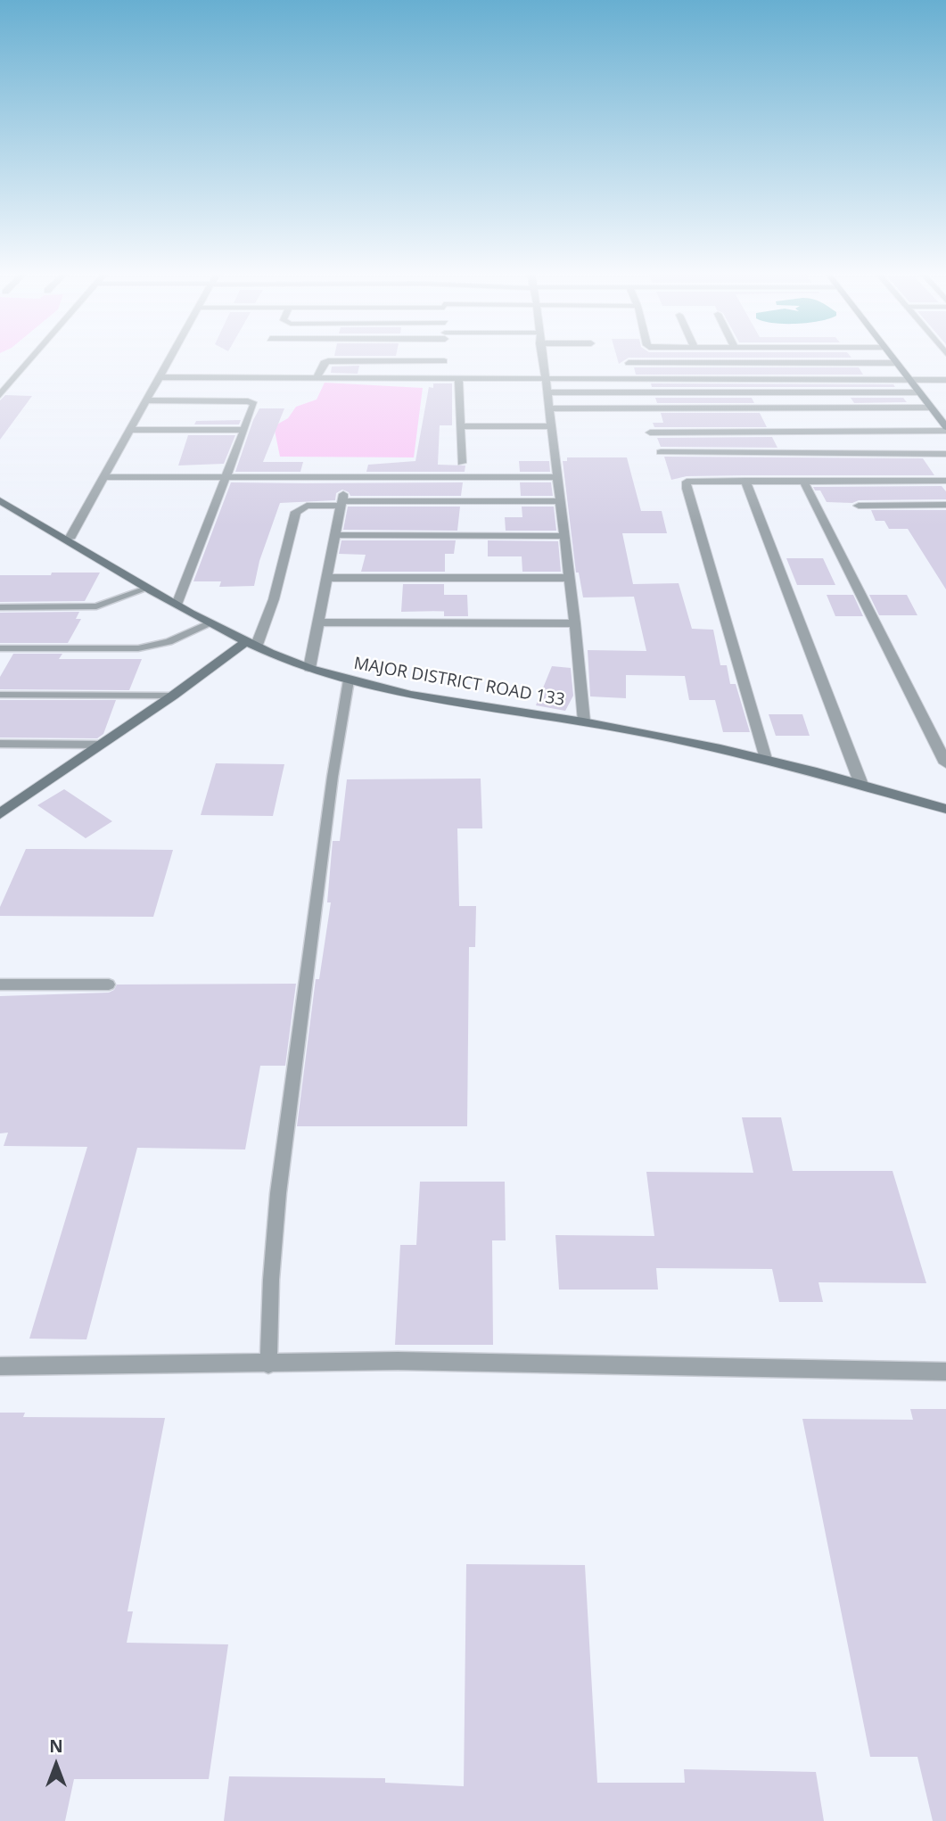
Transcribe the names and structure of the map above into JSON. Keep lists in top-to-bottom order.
{
  "streets": {
    "main road": ["MAJOR DISTRICT ROAD 133"]
  },
  "north": "top"
}
